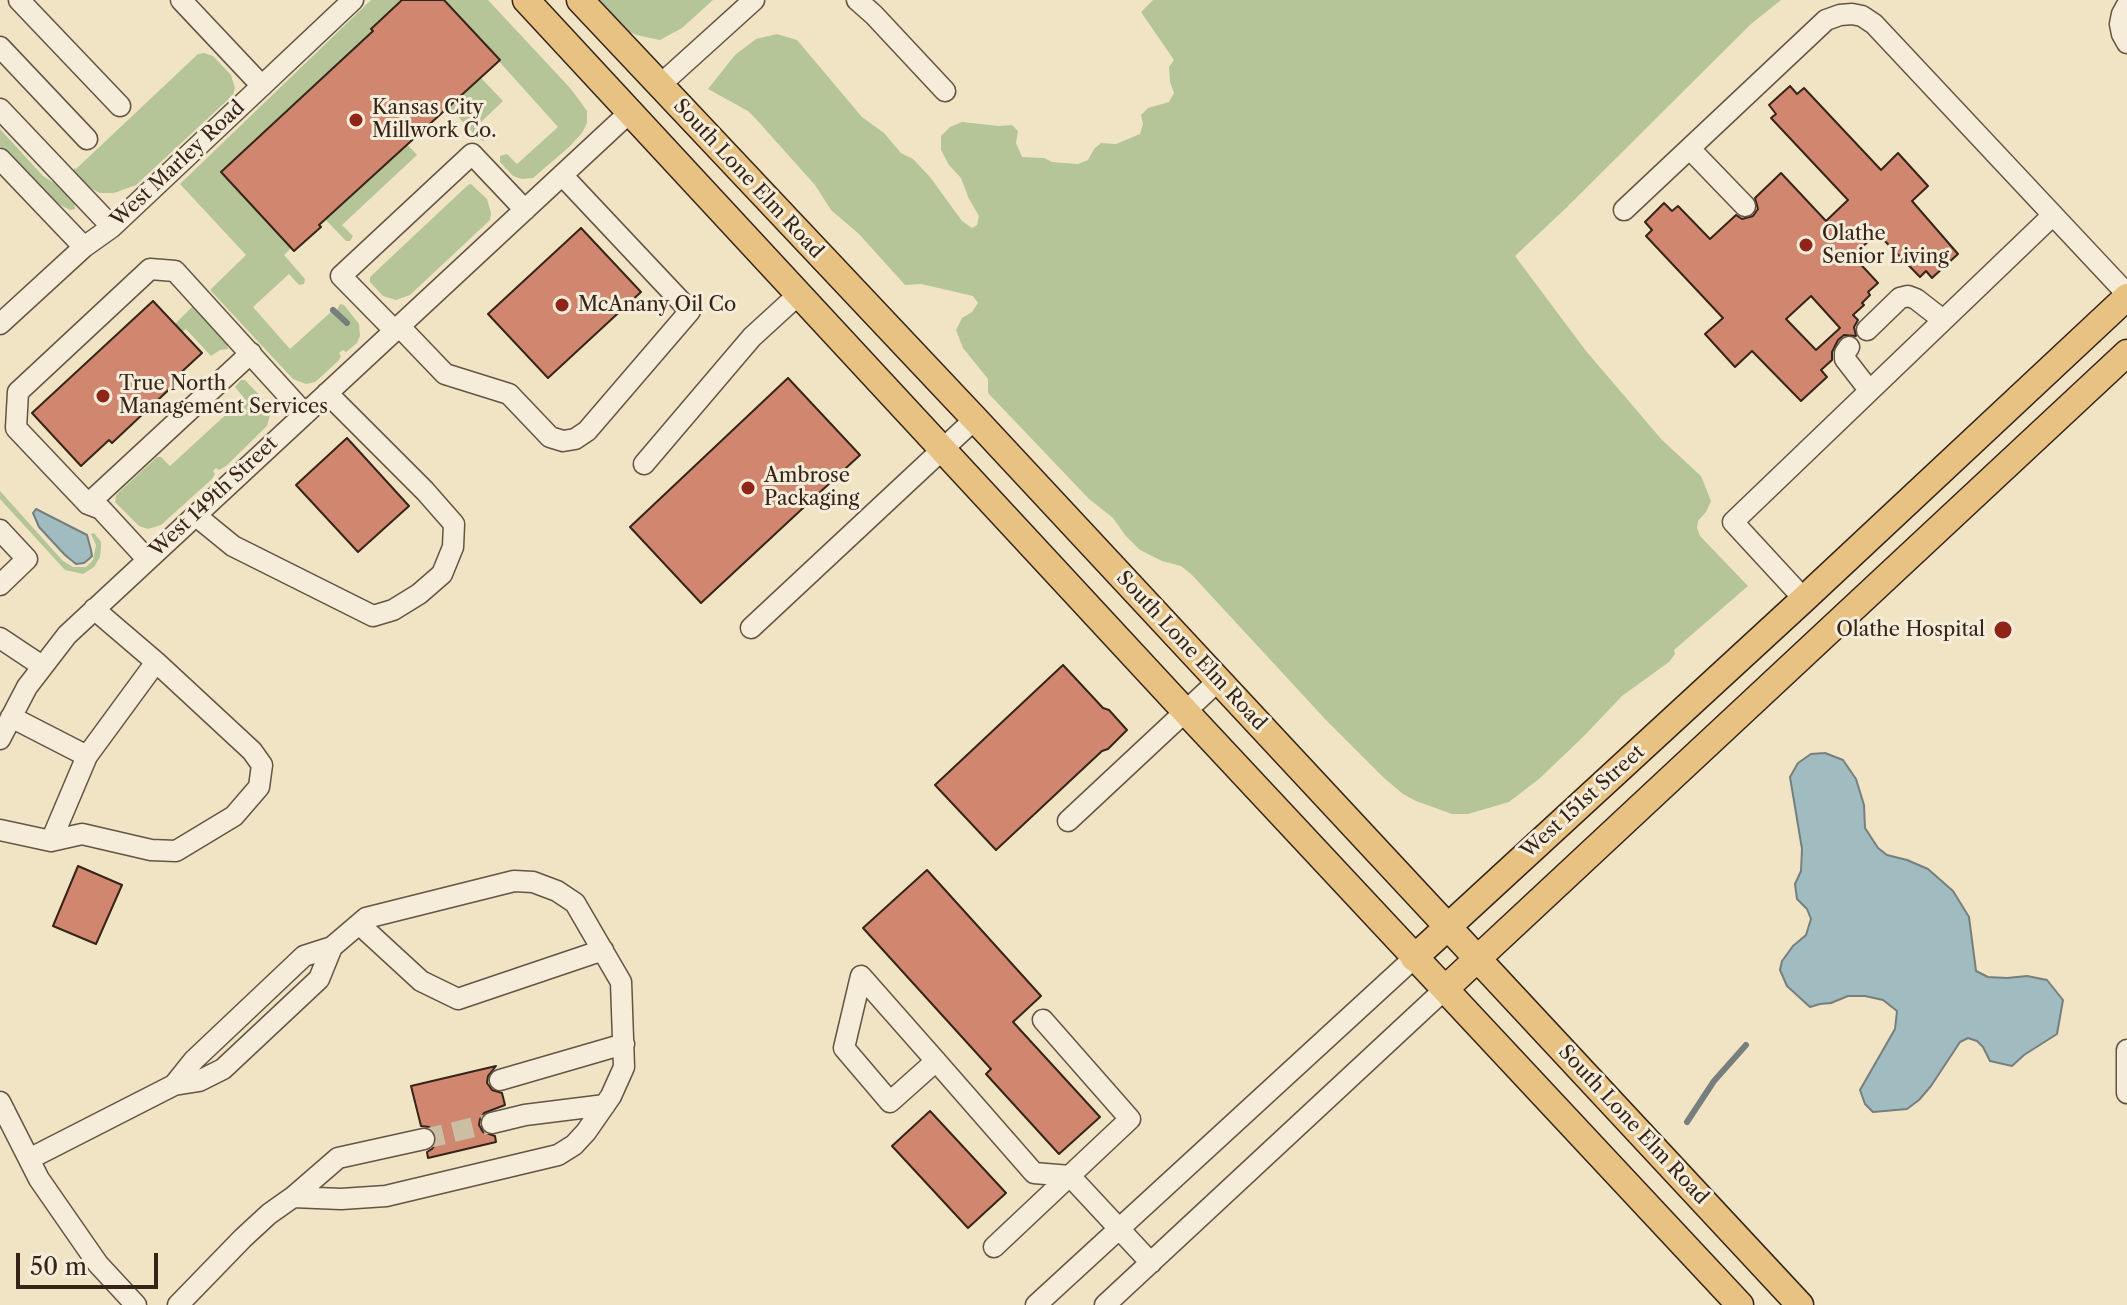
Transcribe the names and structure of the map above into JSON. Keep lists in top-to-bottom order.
{
  "streets": {
    "main road": ["South Lone Elm Road", "West 151st Street"],
    "street": ["West Marley Road", "West 149th Street"]
  },
  "crossings": [
    ["South Lone Elm Road", "West 149th Street"],
    ["South Lone Elm Road", "West 151st Street"]
  ],
  "places": [
    "Kansas City Millwork Co.",
    "Olathe Senior Living",
    "McAnany Oil Co",
    "True North Management Services",
    "Ambrose Packaging",
    "Olathe Hospital"
  ],
  "scale_bar": "50 m"
}
